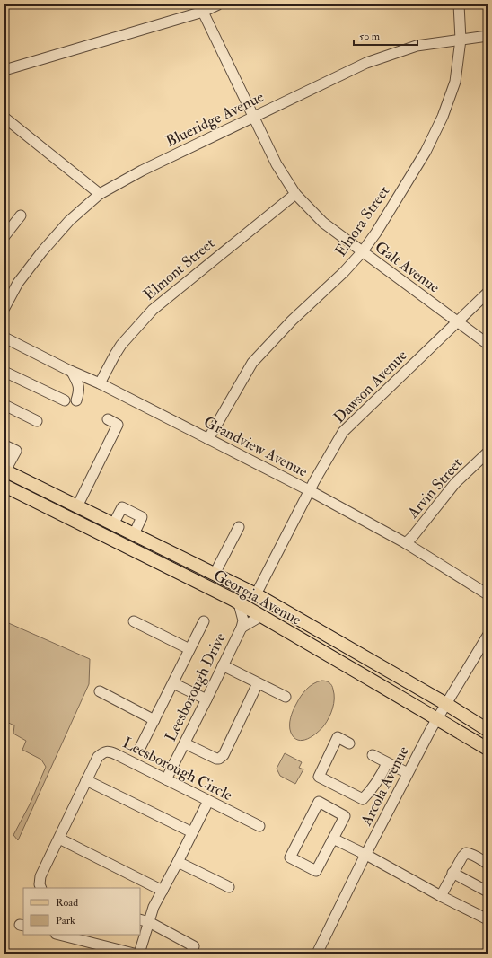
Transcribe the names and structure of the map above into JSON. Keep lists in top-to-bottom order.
{
  "streets": {
    "main road": ["Georgia Avenue"],
    "street": [
      "Blueridge Avenue",
      "Elnora Street",
      "Galt Avenue",
      "Elmont Street",
      "Dawson Avenue",
      "Grandview Avenue",
      "Arvin Street",
      "Leesborough Drive",
      "Leesborough Circle",
      "Arcola Avenue"
    ]
  },
  "crossings": [
    ["Blueridge Avenue", "Elnora Street"],
    ["Blueridge Avenue", "Galt Avenue"],
    ["Elnora Street", "Galt Avenue"],
    ["Elnora Street", "Grandview Avenue"],
    ["Galt Avenue", "Elmont Street"],
    ["Galt Avenue", "Dawson Avenue"],
    ["Elmont Street", "Grandview Avenue"],
    ["Dawson Avenue", "Grandview Avenue"],
    ["Dawson Avenue", "Georgia Avenue"],
    ["Grandview Avenue", "Arvin Street"],
    ["Georgia Avenue", "Leesborough Drive"],
    ["Georgia Avenue", "Arcola Avenue"],
    ["Leesborough Drive", "Leesborough Circle"]
  ],
  "legend": ["Road", "Park"],
  "scale_bar": "50 m"
}
